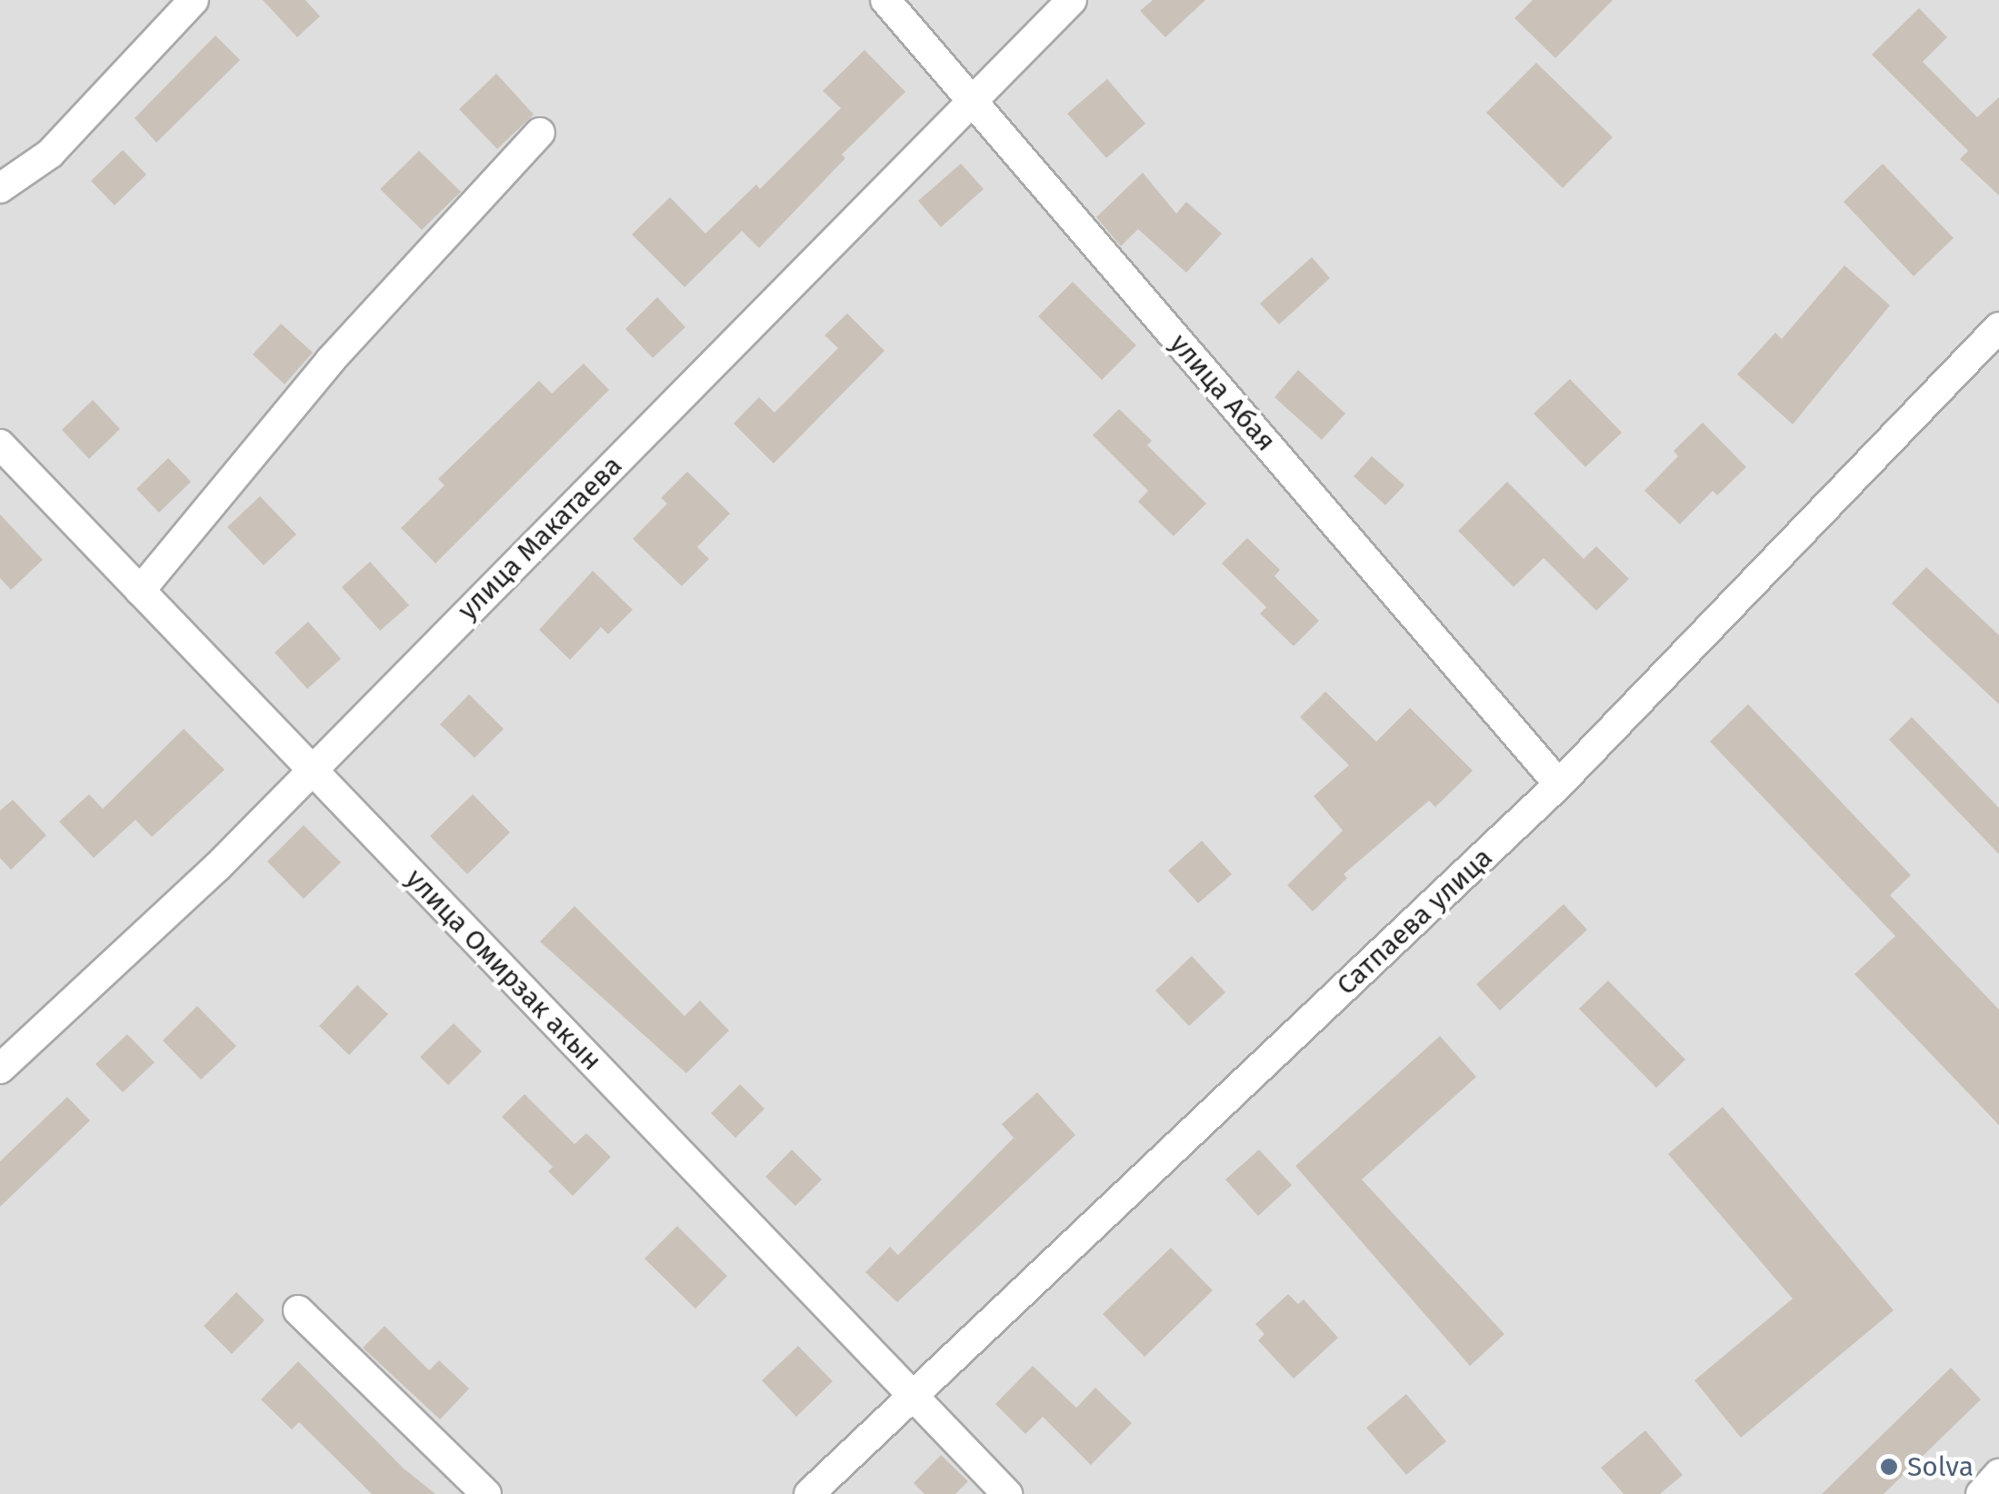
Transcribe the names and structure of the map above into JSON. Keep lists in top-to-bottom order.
{
  "streets": {
    "street": [
      "улица Абая",
      "улица Макатаева",
      "Сатпаева улица",
      "улица Омирзак акын"
    ]
  },
  "crossings": [
    ["улица Абая", "улица Макатаева"],
    ["улица Абая", "Сатпаева улица"],
    ["улица Макатаева", "улица Омирзак акын"],
    ["Сатпаева улица", "улица Омирзак акын"]
  ],
  "places": ["Solva"]
}
